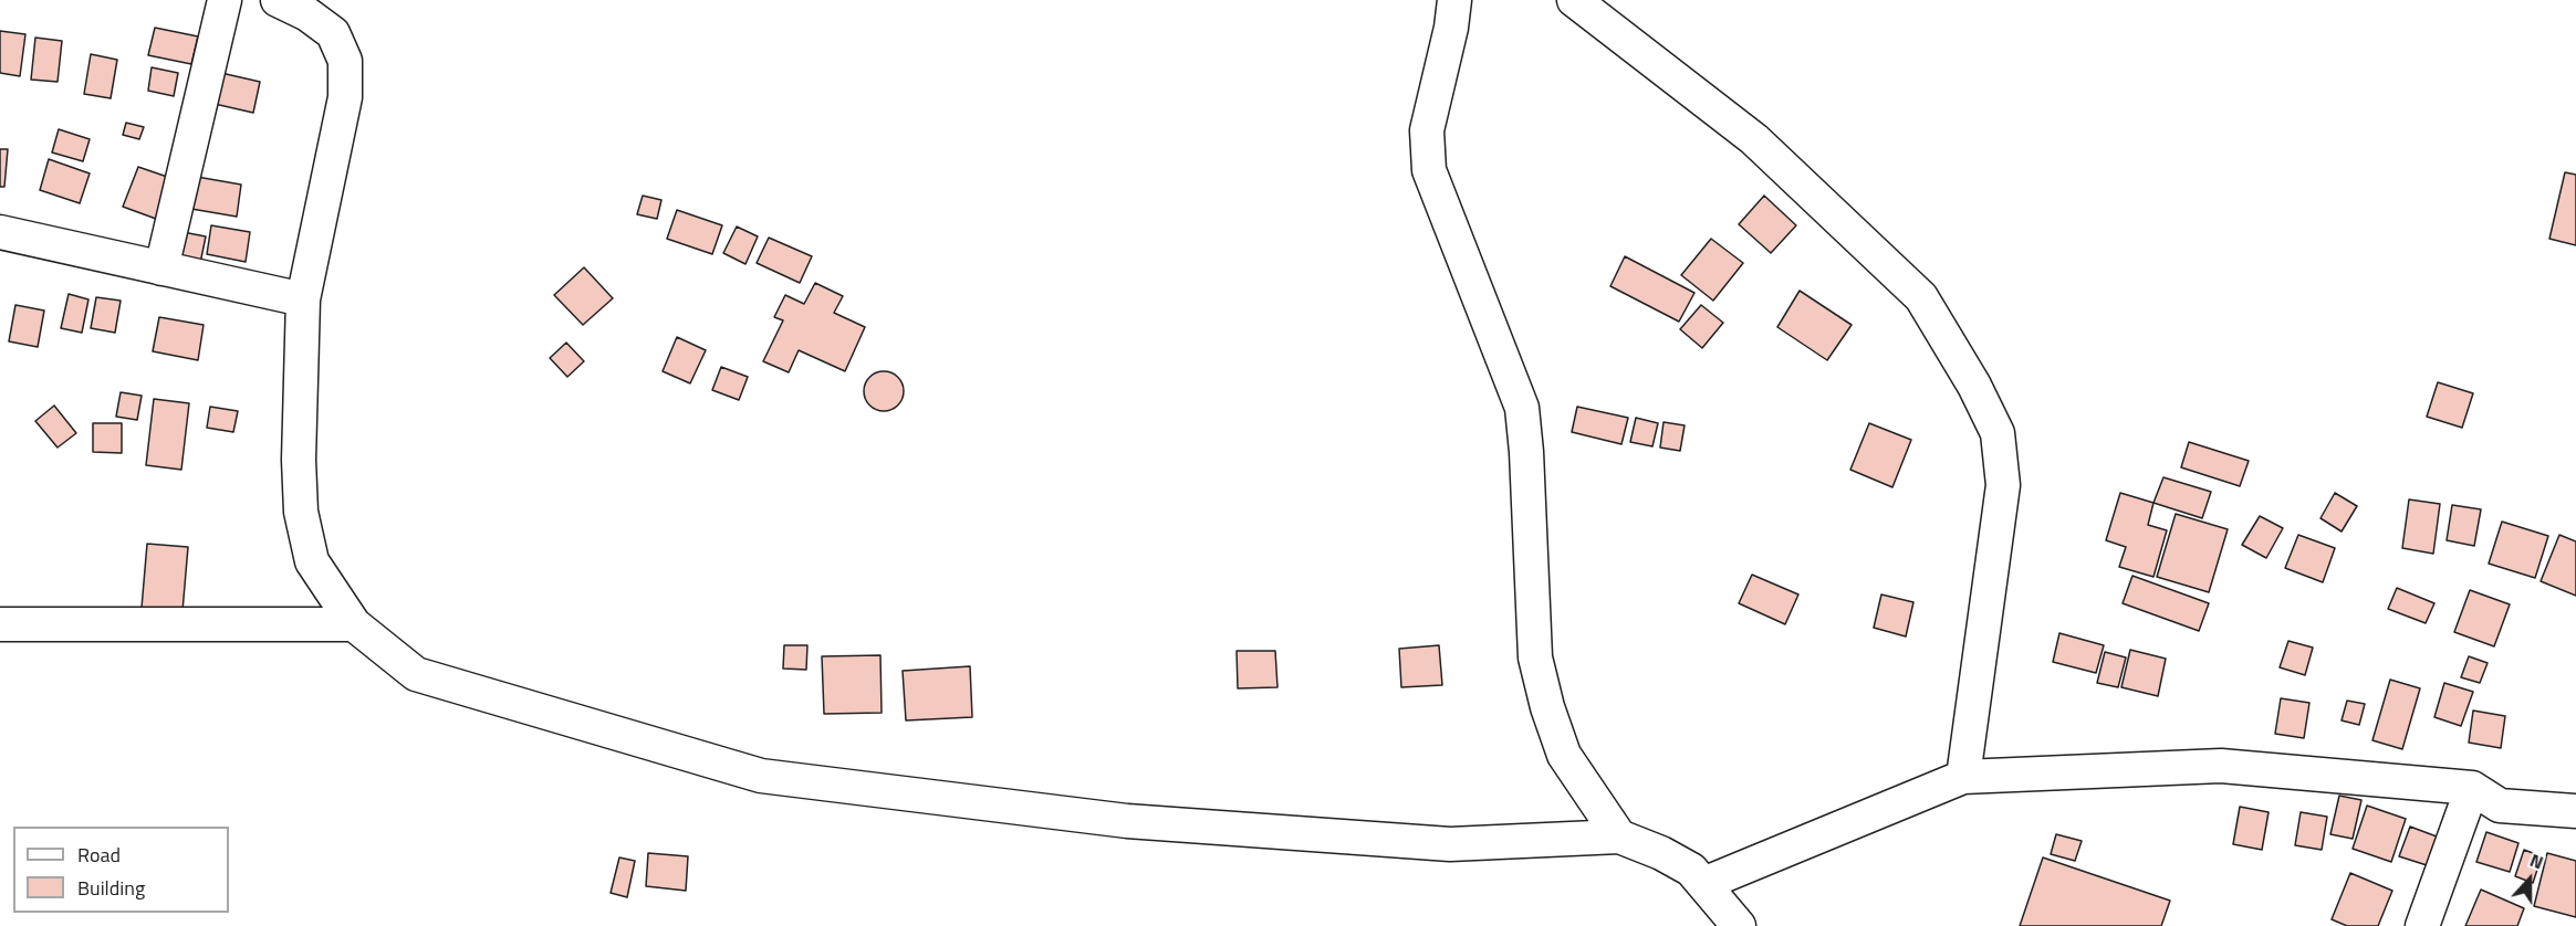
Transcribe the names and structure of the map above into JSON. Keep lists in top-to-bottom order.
{
  "legend": ["Road", "Building"],
  "north": "top"
}
